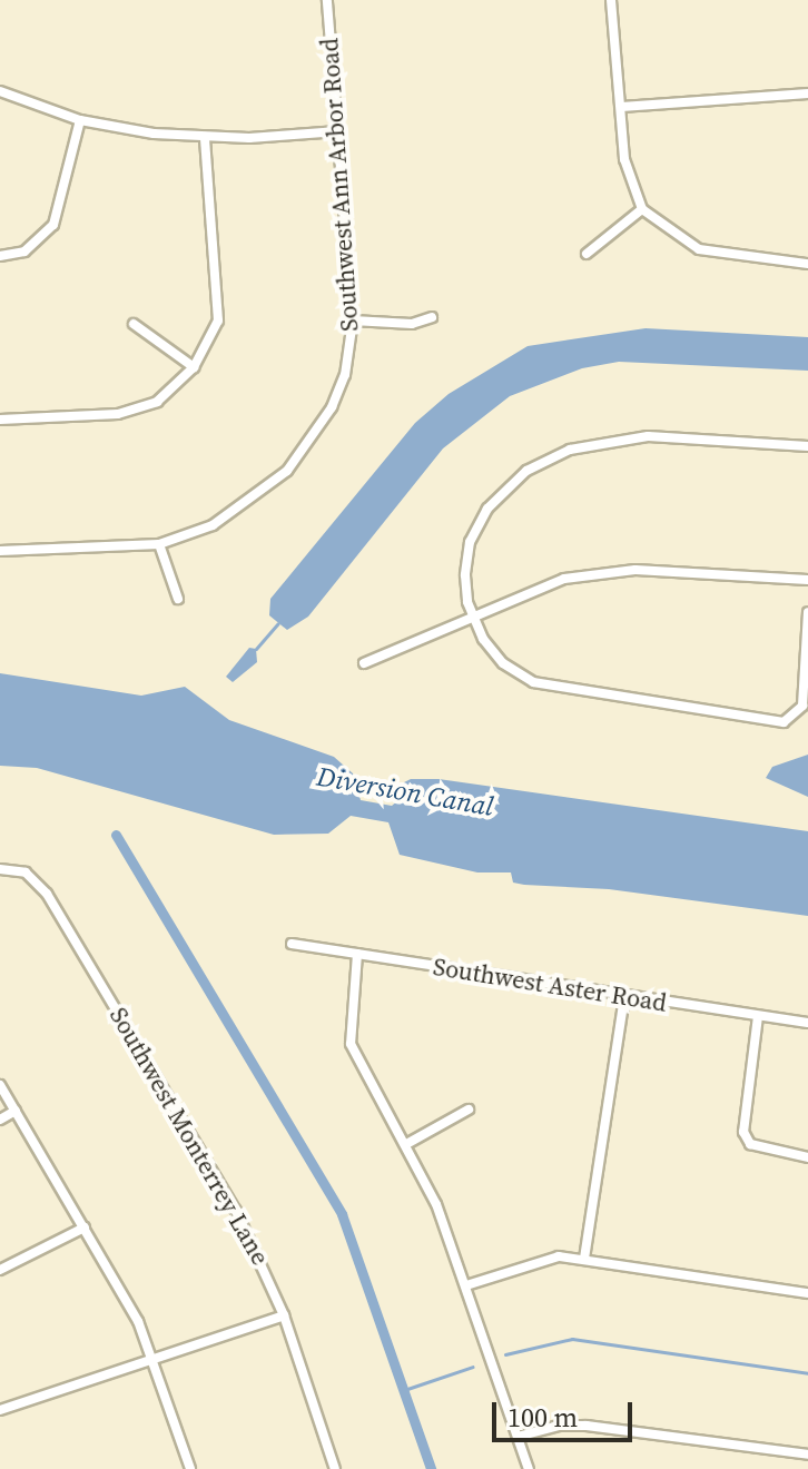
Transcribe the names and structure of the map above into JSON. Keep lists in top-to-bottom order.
{
  "streets": {
    "street": ["Southwest Ann Arbor Road", "Southwest Aster Road", "Southwest Monterrey Lane"]
  },
  "water": ["Diversion Canal"],
  "scale_bar": "100 m"
}
